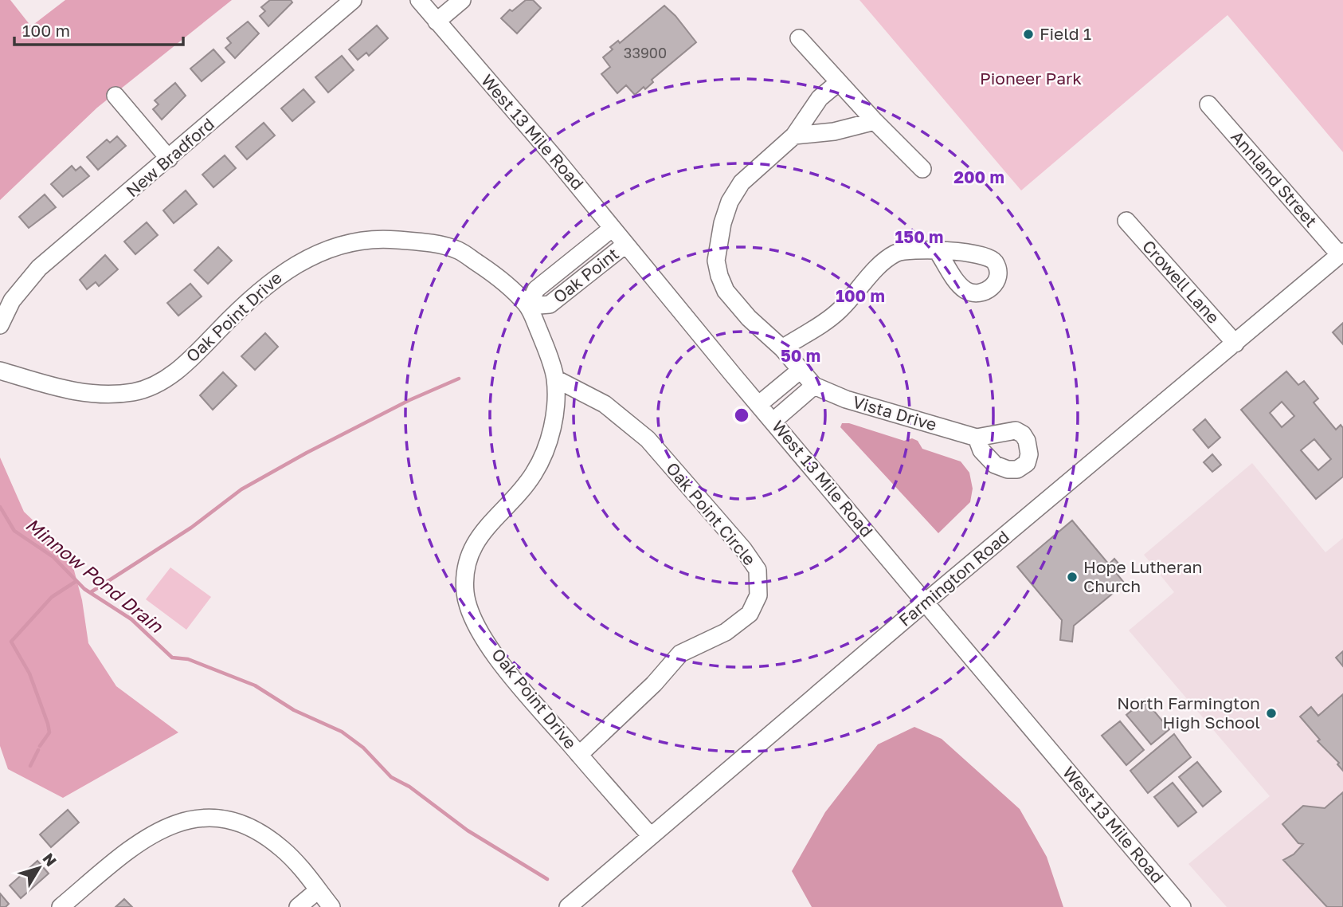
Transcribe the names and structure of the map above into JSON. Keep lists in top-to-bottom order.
{
  "streets": {
    "street": [
      "West 13 Mile Road",
      "New Bradford",
      "Annland Street",
      "Oak Point",
      "Crowell Lane",
      "Oak Point Drive",
      "Vista Drive",
      "Oak Point Circle",
      "Farmington Road"
    ]
  },
  "crossings": [
    ["West 13 Mile Road", "Oak Point"],
    ["West 13 Mile Road", "Farmington Road"],
    ["Annland Street", "Farmington Road"],
    ["Oak Point", "Oak Point Drive"],
    ["Crowell Lane", "Farmington Road"],
    ["Oak Point Drive", "Oak Point Circle"],
    ["Oak Point Drive", "Farmington Road"]
  ],
  "water": ["Minnow Pond Drain"],
  "parks": ["Pioneer Park"],
  "places": ["Field 1", "Hope Lutheran Church", "North Farmington High School"],
  "house_numbers": ["33900"],
  "scale_bar": "100 m",
  "north": "top right",
  "rings": [
    "200 m",
    "150 m",
    "100 m",
    "50 m"
  ]
}
